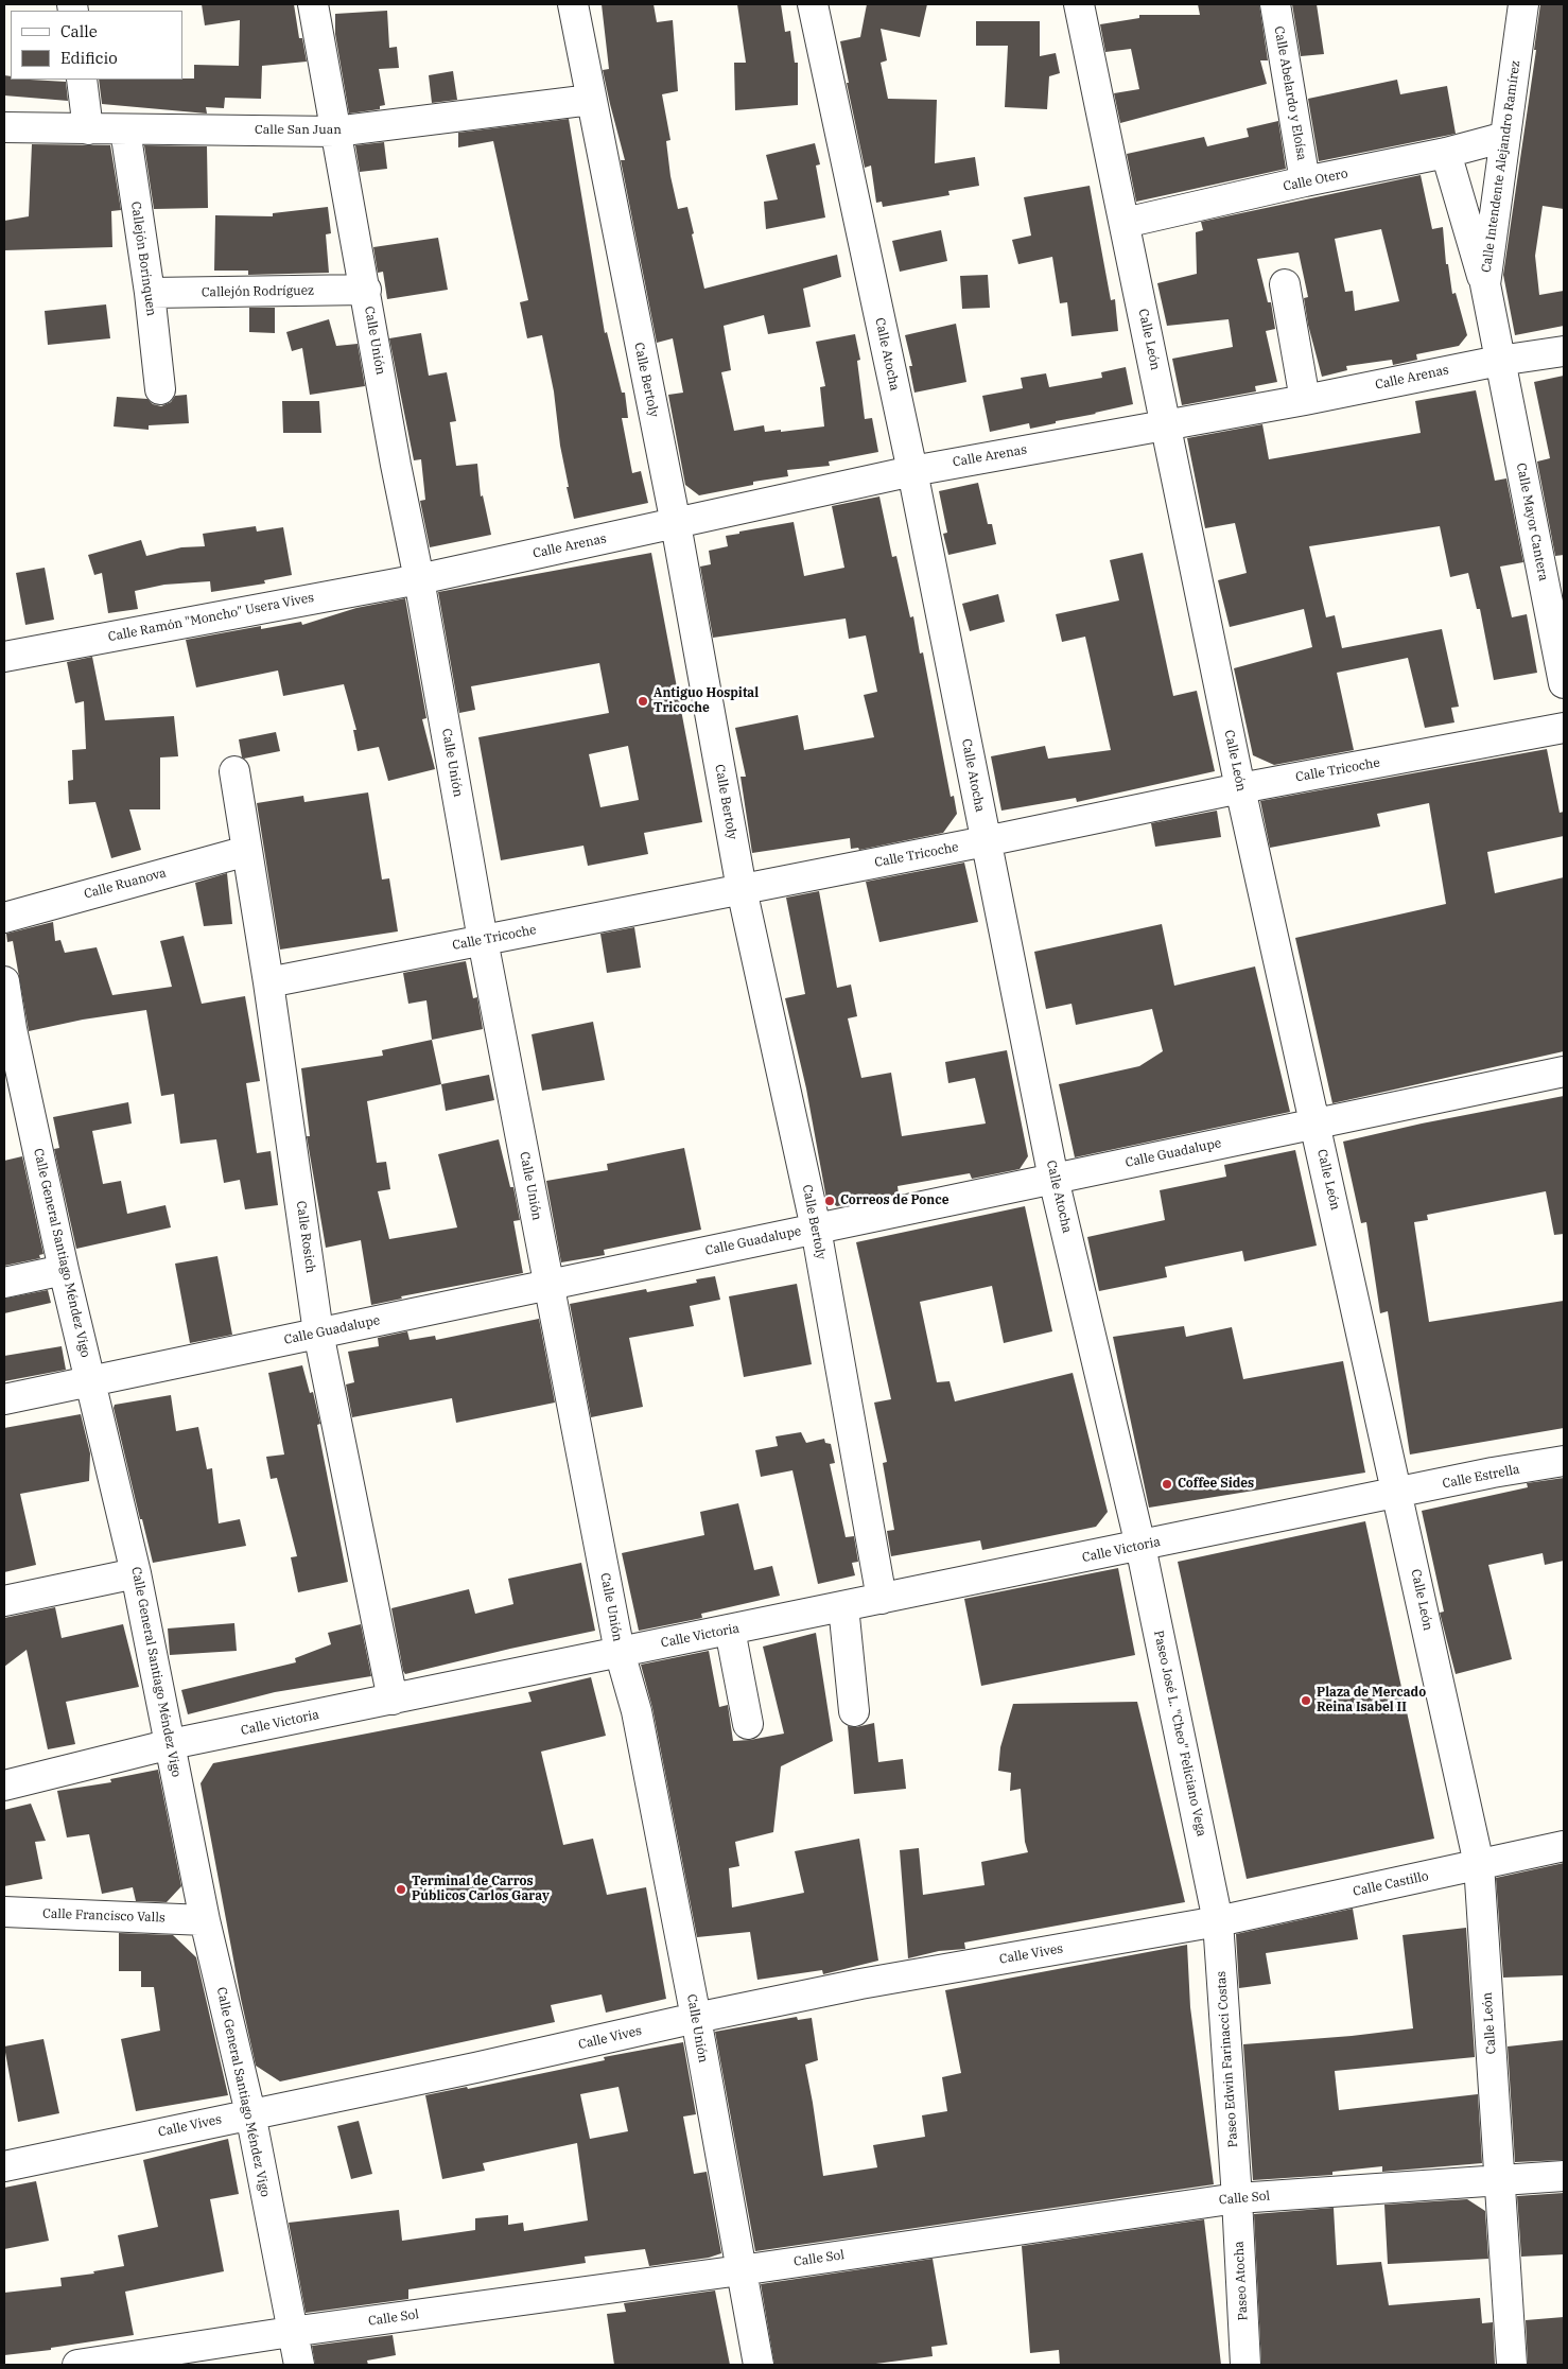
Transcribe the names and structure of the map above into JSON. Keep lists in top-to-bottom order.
{
  "streets": {
    "street": [
      "Calle Abelardo y Eloísa",
      "Calle San Juan",
      "Calle Intendente Alejandro Ramírez",
      "Calle Otero",
      "Callejón Borinquen",
      "Callejón Rodríguez",
      "Calle León",
      "Calle Unión",
      "Calle Atocha",
      "Calle Arenas",
      "Calle Bertoly",
      "Calle Mayor Cantera",
      "Calle Ramón \"Moncho\" Usera Vives",
      "Calle Tricoche",
      "Calle Ruanova",
      "Calle Guadalupe",
      "Calle Rosich",
      "Calle General Santiago Méndez Vigo",
      "Calle Estrella",
      "Calle Victoria",
      "Paseo José L. \"Cheo\" Feliciano Vega",
      "Calle Castillo",
      "Calle Francisco Valls",
      "Calle Vives",
      "Paseo Edwin Farinacci Costas",
      "Calle Sol",
      "Paseo Atocha"
    ]
  },
  "crossings": [
    ["Calle Abelardo y Eloísa", "Calle Otero"],
    ["Calle San Juan", "Callejón Borinquen"],
    ["Calle San Juan", "Calle Unión"],
    ["Calle San Juan", "Calle Bertoly"],
    ["Calle Intendente Alejandro Ramírez", "Calle Otero"],
    ["Calle Intendente Alejandro Ramírez", "Calle Arenas"],
    ["Calle Intendente Alejandro Ramírez", "Calle Mayor Cantera"],
    ["Calle Otero", "Calle León"],
    ["Callejón Borinquen", "Callejón Rodríguez"],
    ["Callejón Rodríguez", "Calle Unión"],
    ["Calle León", "Calle Arenas"],
    ["Calle León", "Calle Tricoche"],
    ["Calle León", "Calle Guadalupe"],
    ["Calle León", "Calle Estrella"],
    ["Calle León", "Calle Victoria"],
    ["Calle León", "Calle Castillo"],
    ["Calle León", "Calle Sol"],
    ["Calle Unión", "Calle Arenas"],
    ["Calle Unión", "Calle Ramón \"Moncho\" Usera Vives"],
    ["Calle Unión", "Calle Tricoche"],
    ["Calle Unión", "Calle Guadalupe"],
    ["Calle Unión", "Calle Victoria"],
    ["Calle Unión", "Calle Vives"],
    ["Calle Unión", "Calle Sol"],
    ["Calle Atocha", "Calle Arenas"],
    ["Calle Atocha", "Calle Tricoche"],
    ["Calle Atocha", "Calle Guadalupe"],
    ["Calle Atocha", "Calle Victoria"],
    ["Calle Atocha", "Paseo José L. \"Cheo\" Feliciano Vega"],
    ["Calle Arenas", "Calle Bertoly"],
    ["Calle Arenas", "Calle Mayor Cantera"],
    ["Calle Arenas", "Calle Ramón \"Moncho\" Usera Vives"],
    ["Calle Bertoly", "Calle Tricoche"],
    ["Calle Bertoly", "Calle Guadalupe"],
    ["Calle Bertoly", "Calle Victoria"],
    ["Calle Tricoche", "Calle Rosich"],
    ["Calle Ruanova", "Calle Rosich"],
    ["Calle Guadalupe", "Calle Rosich"],
    ["Calle Guadalupe", "Calle General Santiago Méndez Vigo"],
    ["Calle Rosich", "Calle Victoria"],
    ["Calle General Santiago Méndez Vigo", "Calle Victoria"],
    ["Calle General Santiago Méndez Vigo", "Calle Francisco Valls"],
    ["Calle General Santiago Méndez Vigo", "Calle Vives"],
    ["Calle General Santiago Méndez Vigo", "Calle Sol"],
    ["Calle Estrella", "Calle Victoria"],
    ["Calle Victoria", "Paseo José L. \"Cheo\" Feliciano Vega"],
    ["Paseo José L. \"Cheo\" Feliciano Vega", "Calle Castillo"],
    ["Paseo José L. \"Cheo\" Feliciano Vega", "Calle Vives"],
    ["Paseo José L. \"Cheo\" Feliciano Vega", "Paseo Edwin Farinacci Costas"],
    ["Calle Castillo", "Calle Vives"],
    ["Calle Castillo", "Paseo Edwin Farinacci Costas"],
    ["Calle Vives", "Paseo Edwin Farinacci Costas"],
    ["Paseo Edwin Farinacci Costas", "Calle Sol"],
    ["Paseo Edwin Farinacci Costas", "Paseo Atocha"],
    ["Calle Sol", "Paseo Atocha"]
  ],
  "places": [
    "Antiguo Hospital Tricoche",
    "Correos de Ponce",
    "Coffee Sides",
    "Plaza de Mercado Reina Isabel II",
    "Terminal de Carros Públicos Carlos Garay"
  ],
  "legend": ["Calle", "Edificio"]
}
